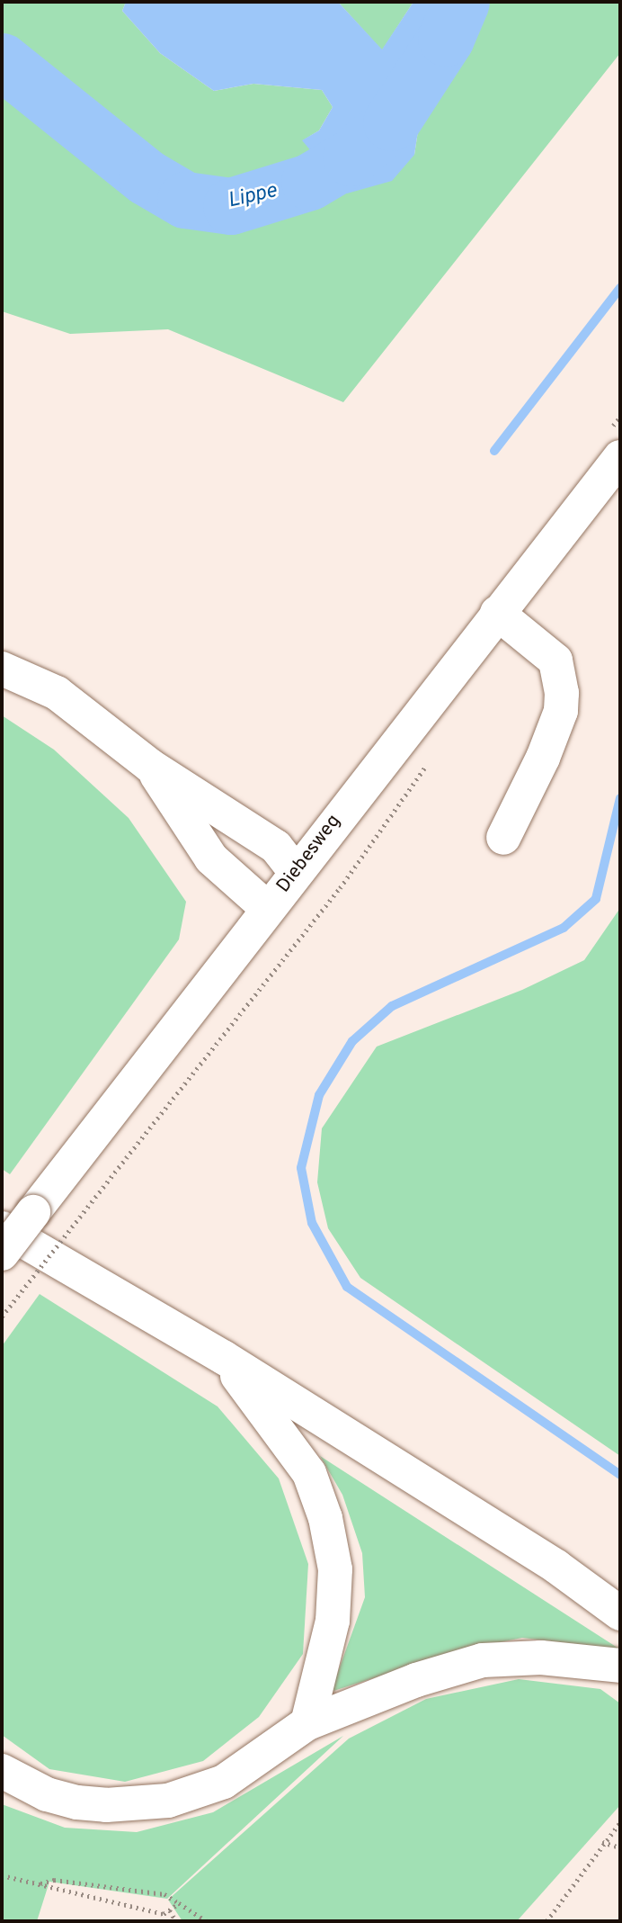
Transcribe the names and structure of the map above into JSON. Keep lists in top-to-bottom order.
{
  "streets": {
    "main road": ["Diebesweg"]
  },
  "water": ["Lippe"]
}
